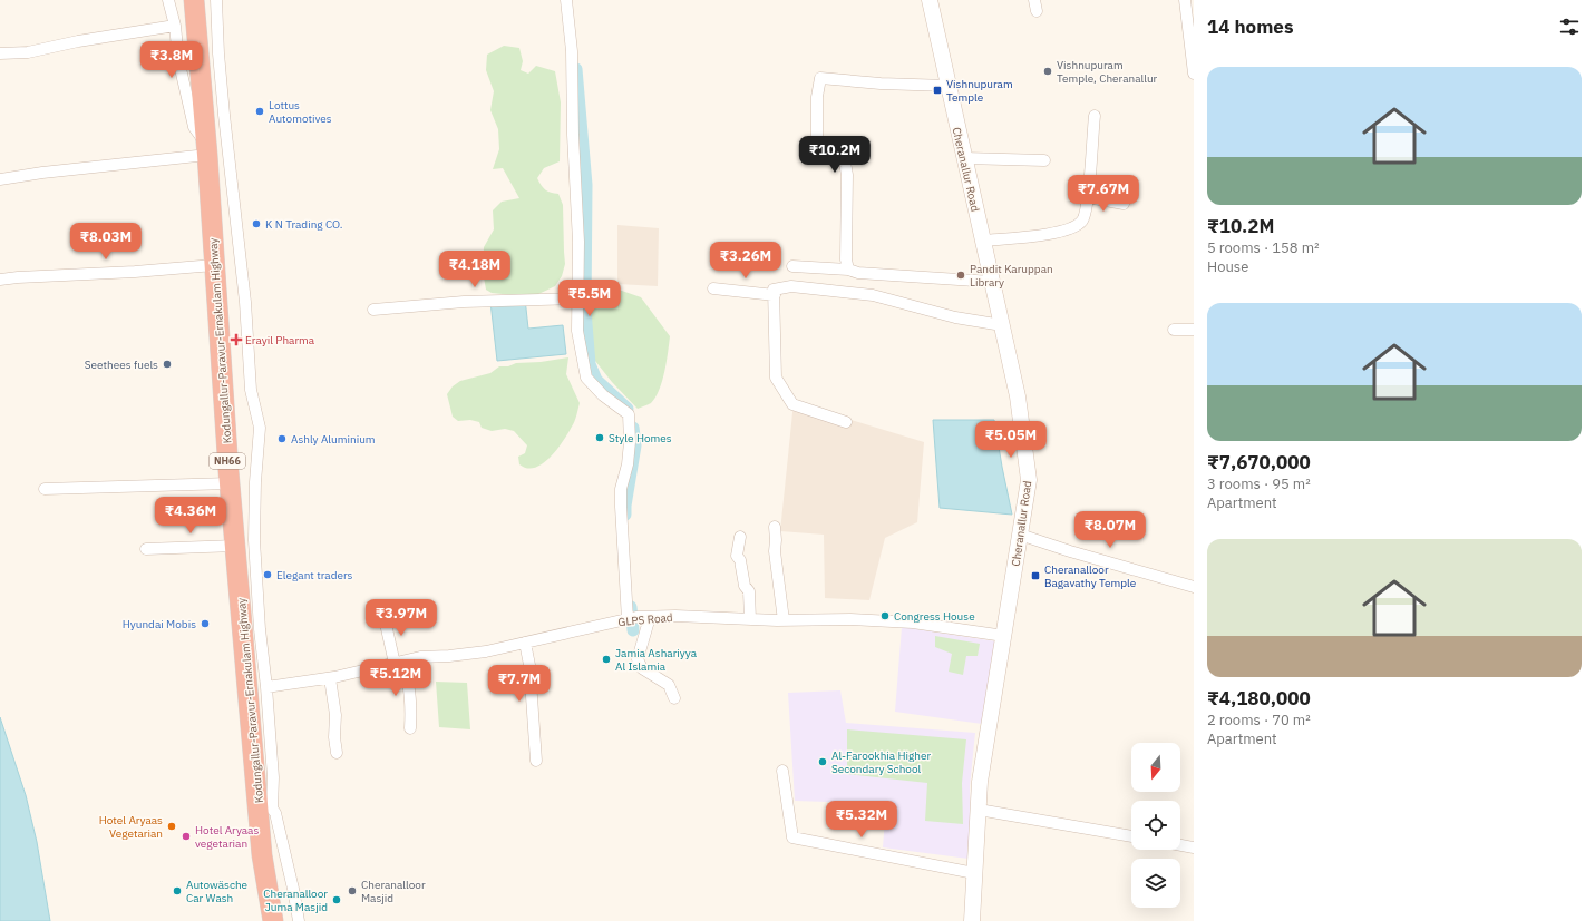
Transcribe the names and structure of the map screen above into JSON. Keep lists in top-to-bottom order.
{
  "streets": {
    "highway": ["Kodungallur-Paravur-Ernakulam Highway", "NH66"],
    "main road": ["Cheranallur Road"],
    "street": ["GLPS Road"]
  },
  "crossings": [
    ["Cheranallur Road", "GLPS Road"]
  ],
  "places": {
    "other": [
      "Vishnupuram Temple, Cheranallur",
      "Lottus Automotives",
      "K N Trading CO.",
      "Pandit Karuppan Library",
      "Seethees fuels",
      "Style Homes",
      "Ashly Aluminium",
      "Elegant traders",
      "Congress House",
      "Hyundai Mobis",
      "Jamia Ashariyya Al Islamia",
      "Al-Farookhia Higher Secondary School",
      "Hotel Aryaas Vegetarian",
      "Hotel Aryaas vegetarian",
      "Autowäsche Car Wash",
      "Cheranalloor Masjid",
      "Cheranalloor Juma Masjid"
    ],
    "transit": ["Vishnupuram Temple", "Cheranalloor Bagavathy Temple"],
    "health": ["Erayil Pharma"]
  },
  "north": "bottom",
  "page": {
    "heading": "14 homes",
    "price": [
      "₹3.8M",
      "₹10.2M",
      "₹7.67M",
      "₹8.03M",
      "₹3.26M",
      "₹4.18M",
      "₹5.5M",
      "₹5.05M",
      "₹4.36M",
      "₹8.07M",
      "₹3.97M",
      "₹5.12M",
      "₹7.7M",
      "₹5.32M"
    ],
    "list": [
      {
        "name": "₹10.2M",
        "note": "5 rooms · 158 m² · House"
      },
      {
        "name": "₹7,670,000",
        "note": "3 rooms · 95 m² · Apartment"
      },
      {
        "name": "₹4,180,000",
        "note": "2 rooms · 70 m² · Apartment"
      }
    ]
  }
}
